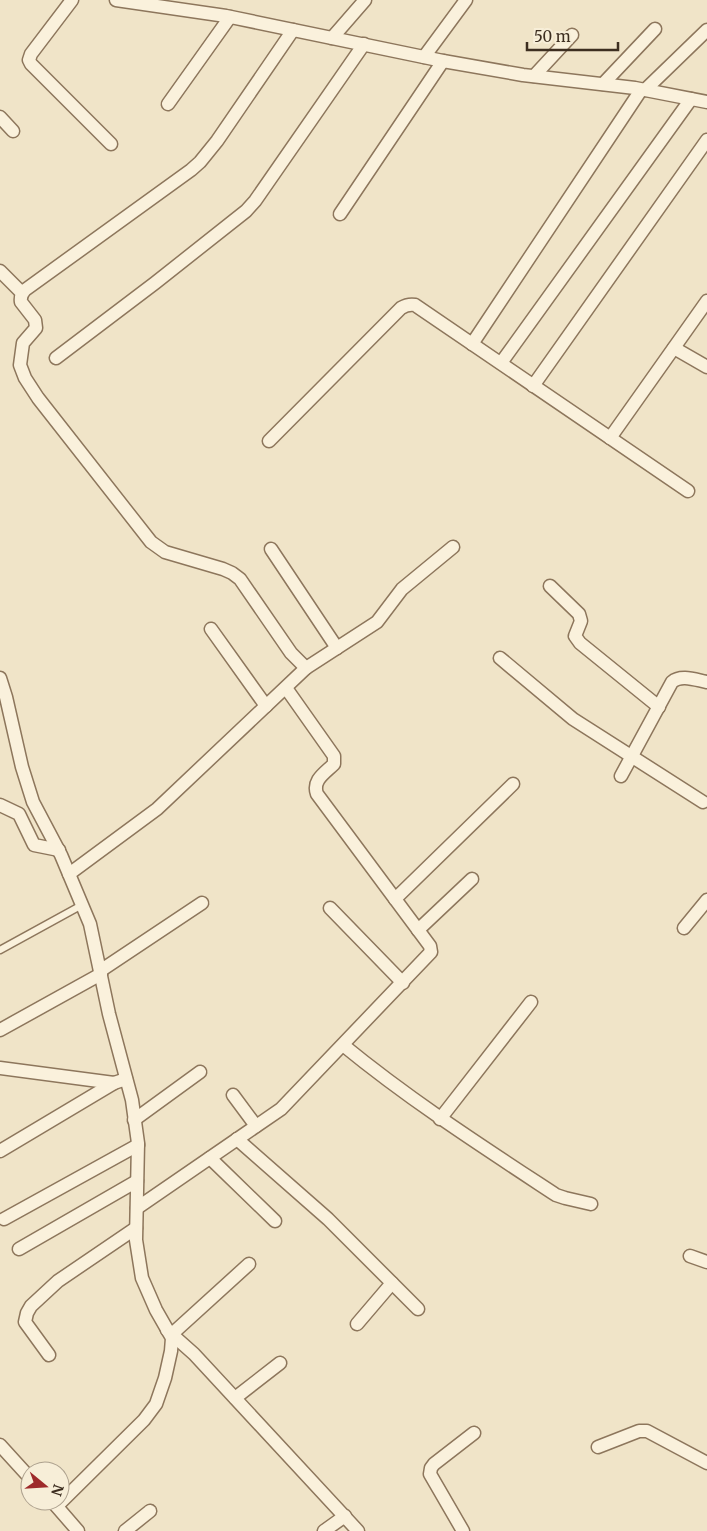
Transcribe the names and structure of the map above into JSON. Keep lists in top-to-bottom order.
{
  "scale_bar": "50 m",
  "north": "right"
}
